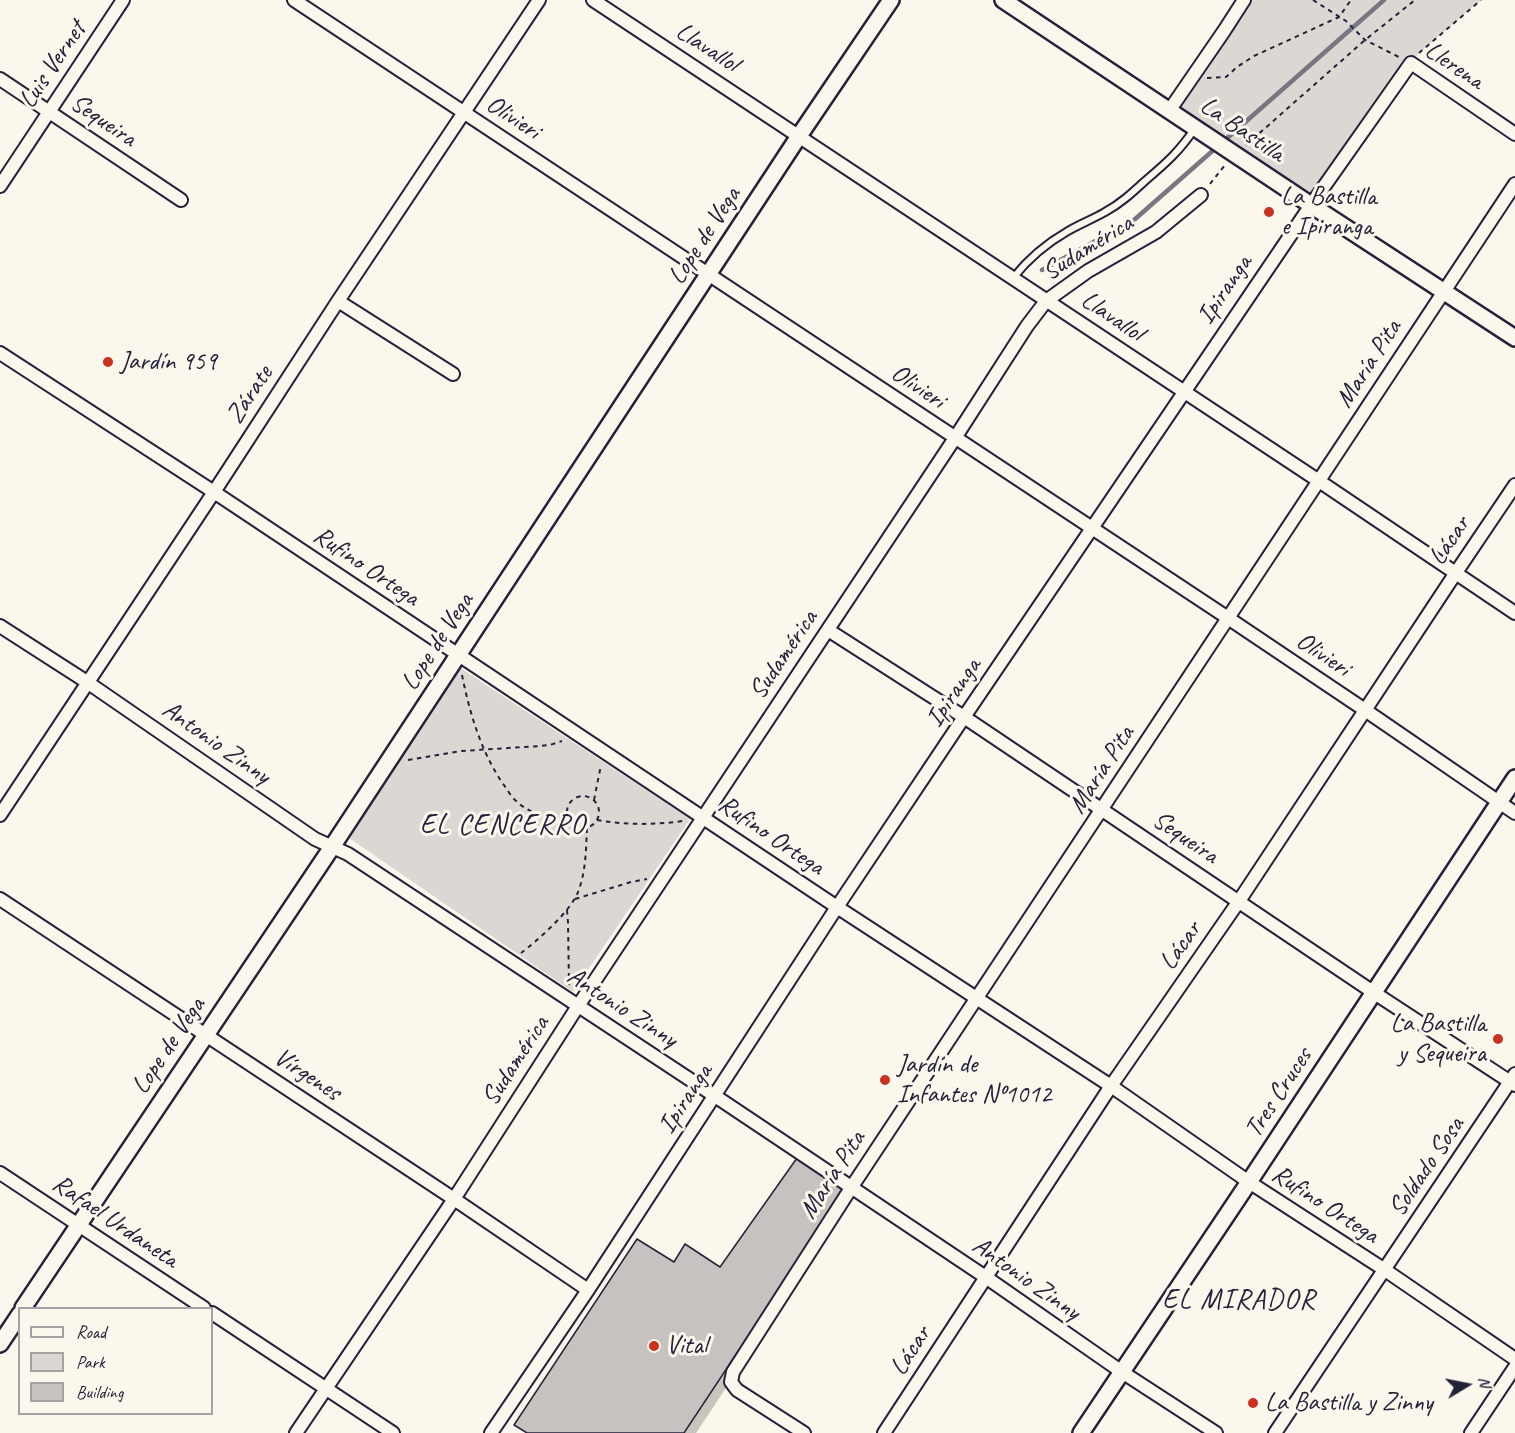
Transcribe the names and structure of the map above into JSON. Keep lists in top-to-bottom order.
{
  "streets": {
    "street": [
      "Llavallol",
      "Luis Vernet",
      "Llerena",
      "Olivieri",
      "Sequeira",
      "La Bastilla",
      "Lope de Vega",
      "Sudamérica",
      "Ipiranga",
      "María Pita",
      "Zárate",
      "Lácar",
      "Rufino Ortega",
      "Antonio Zinny",
      "Vírgenes",
      "Tres Cruces",
      "Soldado Sosa",
      "Rafael Urdaneta"
    ]
  },
  "crossings": [
    ["Llavallol", "Lope de Vega"],
    ["Llavallol", "Sudamérica"],
    ["Llavallol", "Ipiranga"],
    ["Llavallol", "María Pita"],
    ["Llavallol", "Lácar"],
    ["Luis Vernet", "Sequeira"],
    ["Llerena", "Ipiranga"],
    ["Olivieri", "Lope de Vega"],
    ["Olivieri", "Sudamérica"],
    ["Olivieri", "Ipiranga"],
    ["Olivieri", "María Pita"],
    ["Olivieri", "Zárate"],
    ["Olivieri", "Lácar"],
    ["Olivieri", "Tres Cruces"],
    ["Sequeira", "Sudamérica"],
    ["Sequeira", "Ipiranga"],
    ["Sequeira", "María Pita"],
    ["Sequeira", "Lácar"],
    ["Sequeira", "Tres Cruces"],
    ["Sequeira", "Soldado Sosa"],
    ["La Bastilla", "Sudamérica"],
    ["La Bastilla", "Ipiranga"],
    ["La Bastilla", "María Pita"],
    ["Lope de Vega", "Rufino Ortega"],
    ["Lope de Vega", "Antonio Zinny"],
    ["Lope de Vega", "Vírgenes"],
    ["Lope de Vega", "Rafael Urdaneta"],
    ["Sudamérica", "Rufino Ortega"],
    ["Sudamérica", "Antonio Zinny"],
    ["Sudamérica", "Vírgenes"],
    ["Ipiranga", "Rufino Ortega"],
    ["Ipiranga", "Antonio Zinny"],
    ["Ipiranga", "Vírgenes"],
    ["María Pita", "Rufino Ortega"],
    ["María Pita", "Antonio Zinny"],
    ["Zárate", "Rufino Ortega"],
    ["Zárate", "Antonio Zinny"],
    ["Lácar", "Rufino Ortega"],
    ["Lácar", "Antonio Zinny"],
    ["Rufino Ortega", "Tres Cruces"],
    ["Rufino Ortega", "Soldado Sosa"],
    ["Antonio Zinny", "Tres Cruces"]
  ],
  "districts": ["EL CENCERRO", "EL MIRADOR"],
  "places": [
    "La Bastilla e Ipiranga",
    "Jardín 959",
    "La Bastilla y Sequeira",
    "Jardín de Infantes Nº1012",
    "Vital",
    "La Bastilla y Zinny"
  ],
  "legend": ["Road", "Park", "Building"],
  "north": "right"
}
